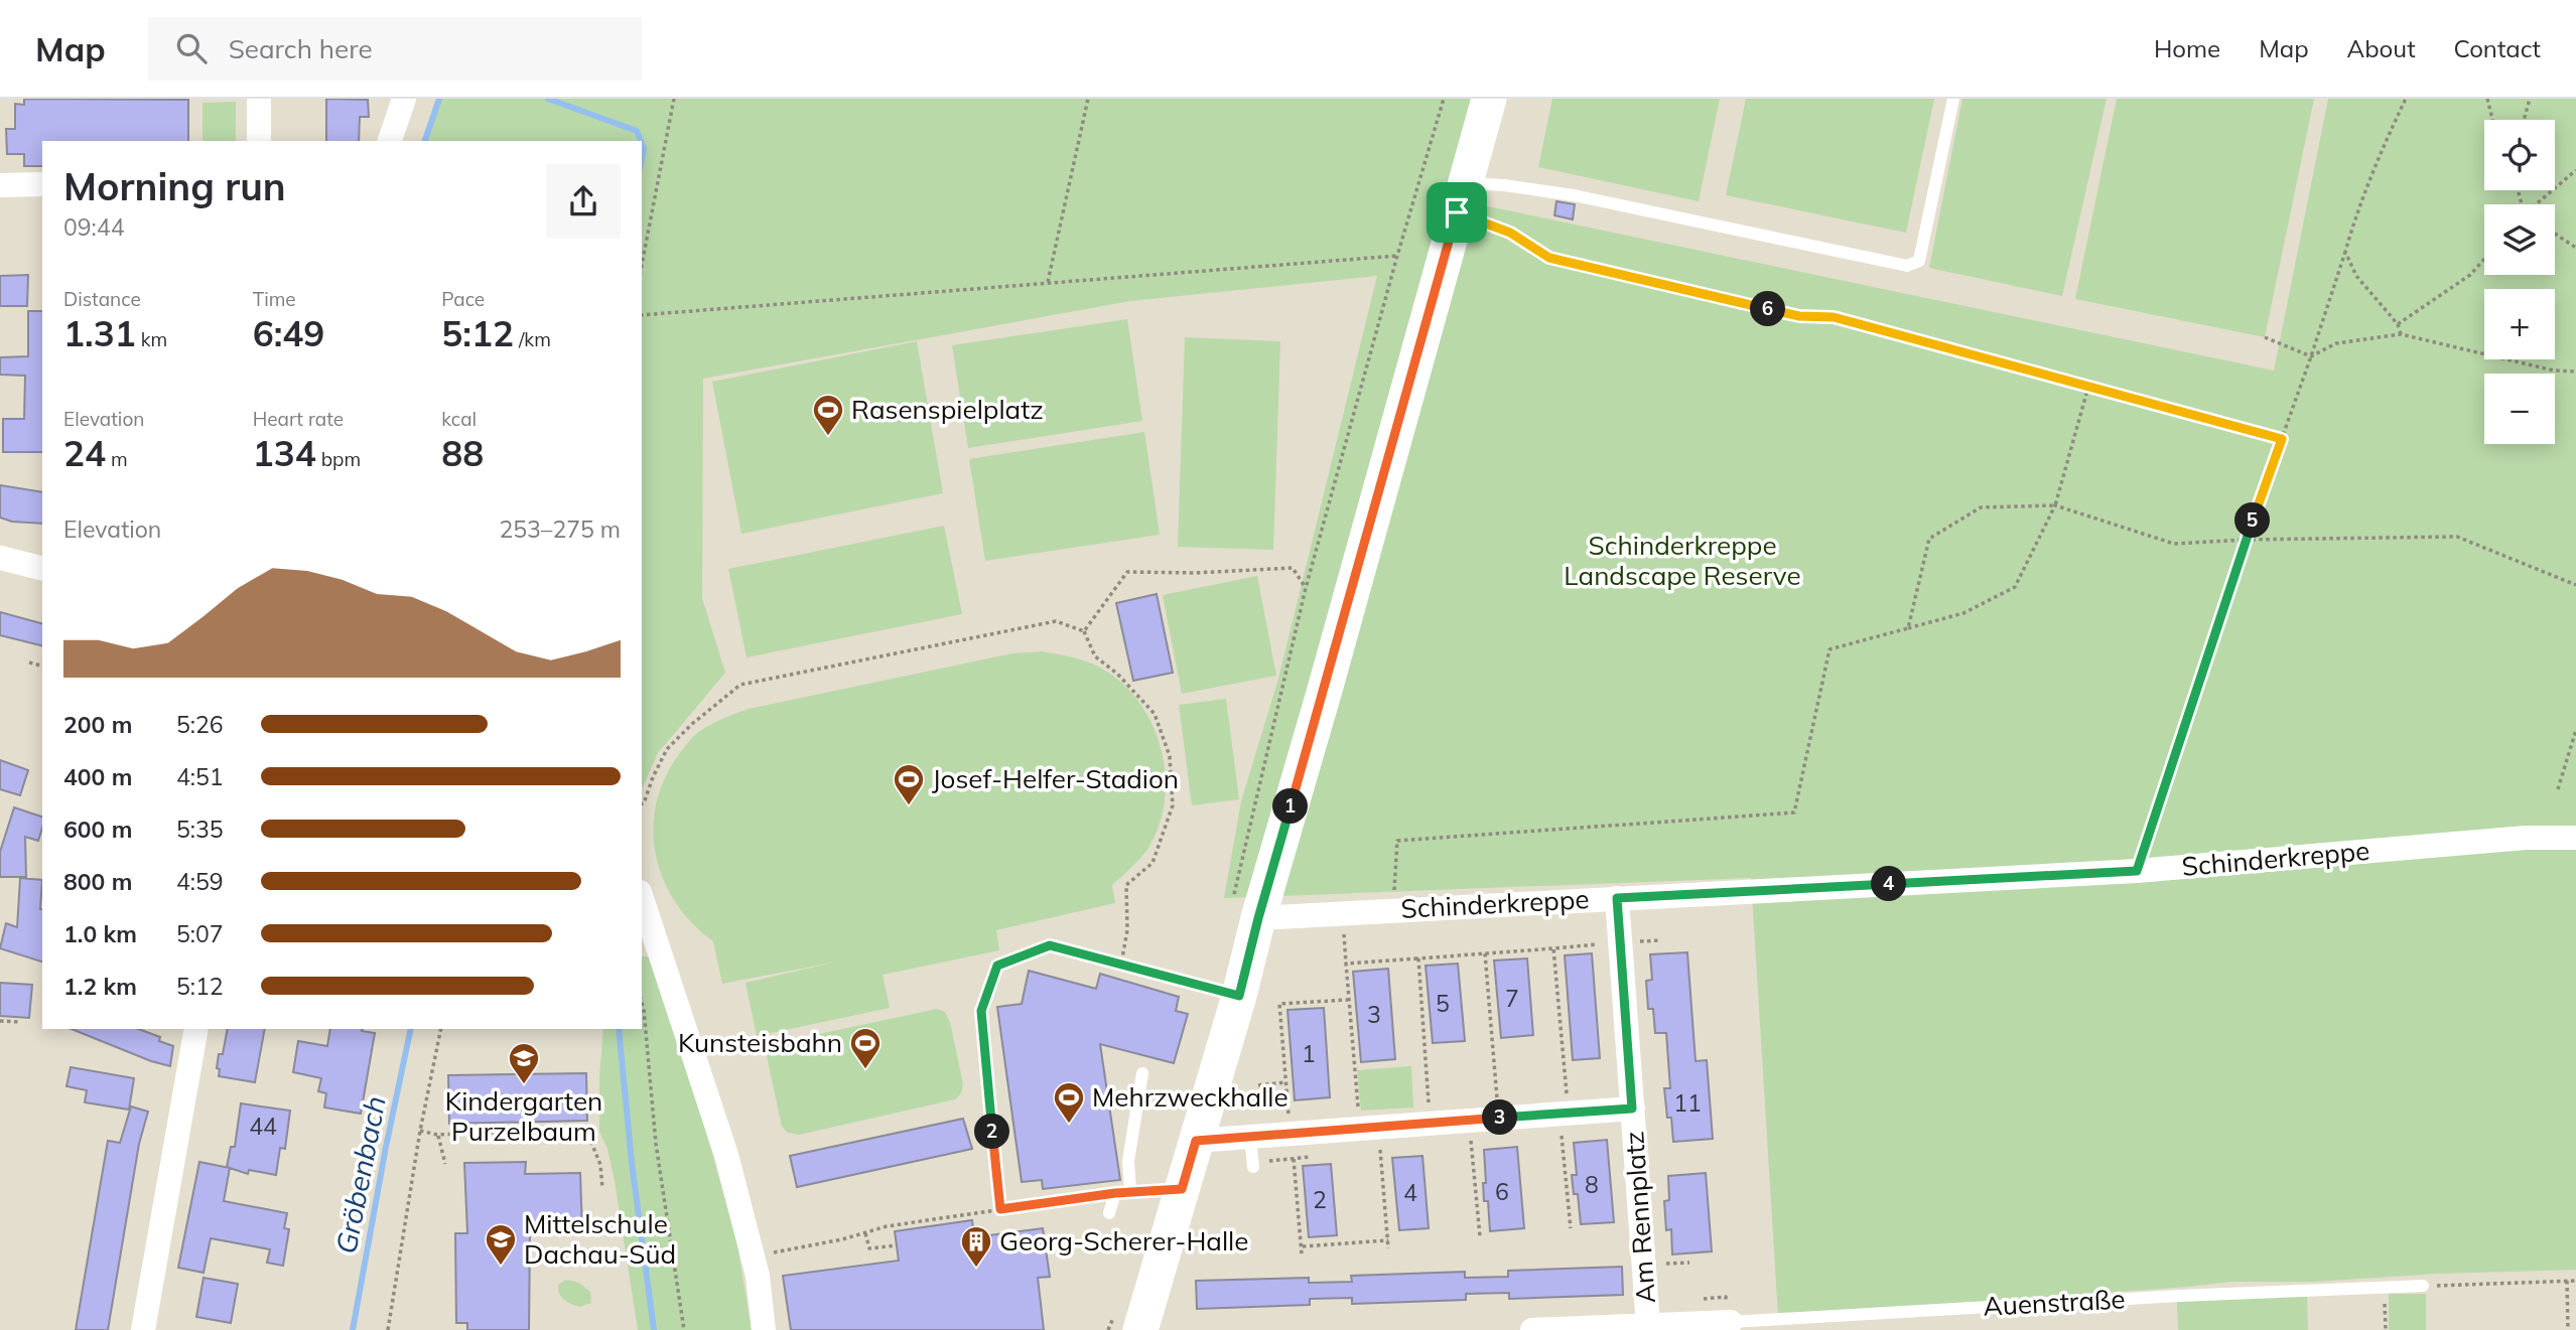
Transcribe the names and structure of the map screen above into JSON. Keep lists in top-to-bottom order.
{
  "streets": {
    "street": ["Schinderkreppe", "Am Rennplatz", "Auenstraße"]
  },
  "crossings": [
    ["Schinderkreppe", "Am Rennplatz"],
    ["Am Rennplatz", "Auenstraße"]
  ],
  "water": ["Gröbenbach"],
  "parks": ["Schinderkreppe Landscape Reserve"],
  "places": {
    "sports": [
      "Rasenspielplatz",
      "Josef-Helfer-Stadion",
      "Kunsteisbahn",
      "Mehrzweckhalle"
    ],
    "school or university": ["Kindergarten Purzelbaum", "Mittelschule Dachau-Süd"],
    "building": ["Georg-Scherer-Halle"]
  },
  "house_numbers": [
    "7",
    "5",
    "3",
    "1",
    "11",
    "44",
    "8",
    "6",
    "4",
    "2"
  ],
  "page": {
    "header": "Map",
    "search": "Search here",
    "nav": [
      "Home",
      "Map",
      "About",
      "Contact"
    ],
    "map_buttons": ["+", "−"],
    "heading": ["Morning run", "09:44"],
    "stats": [
      ["Distance", "1.31 km"],
      ["Time", "6:49"],
      ["Pace", "5:12 /km"],
      ["Elevation", "24 m"],
      ["Heart rate", "134 bpm"],
      ["kcal", "88"]
    ],
    "pins": [
      "6",
      "5",
      "1",
      "4",
      "3",
      "2"
    ],
    "chart": ["Elevation", "253–275 m"],
    "list": [
      {
        "name": "200 m",
        "note": "5:26"
      },
      {
        "name": "400 m",
        "note": "4:51"
      },
      {
        "name": "600 m",
        "note": "5:35"
      },
      {
        "name": "800 m",
        "note": "4:59"
      },
      {
        "name": "1.0 km",
        "note": "5:07"
      },
      {
        "name": "1.2 km",
        "note": "5:12"
      }
    ]
  }
}
